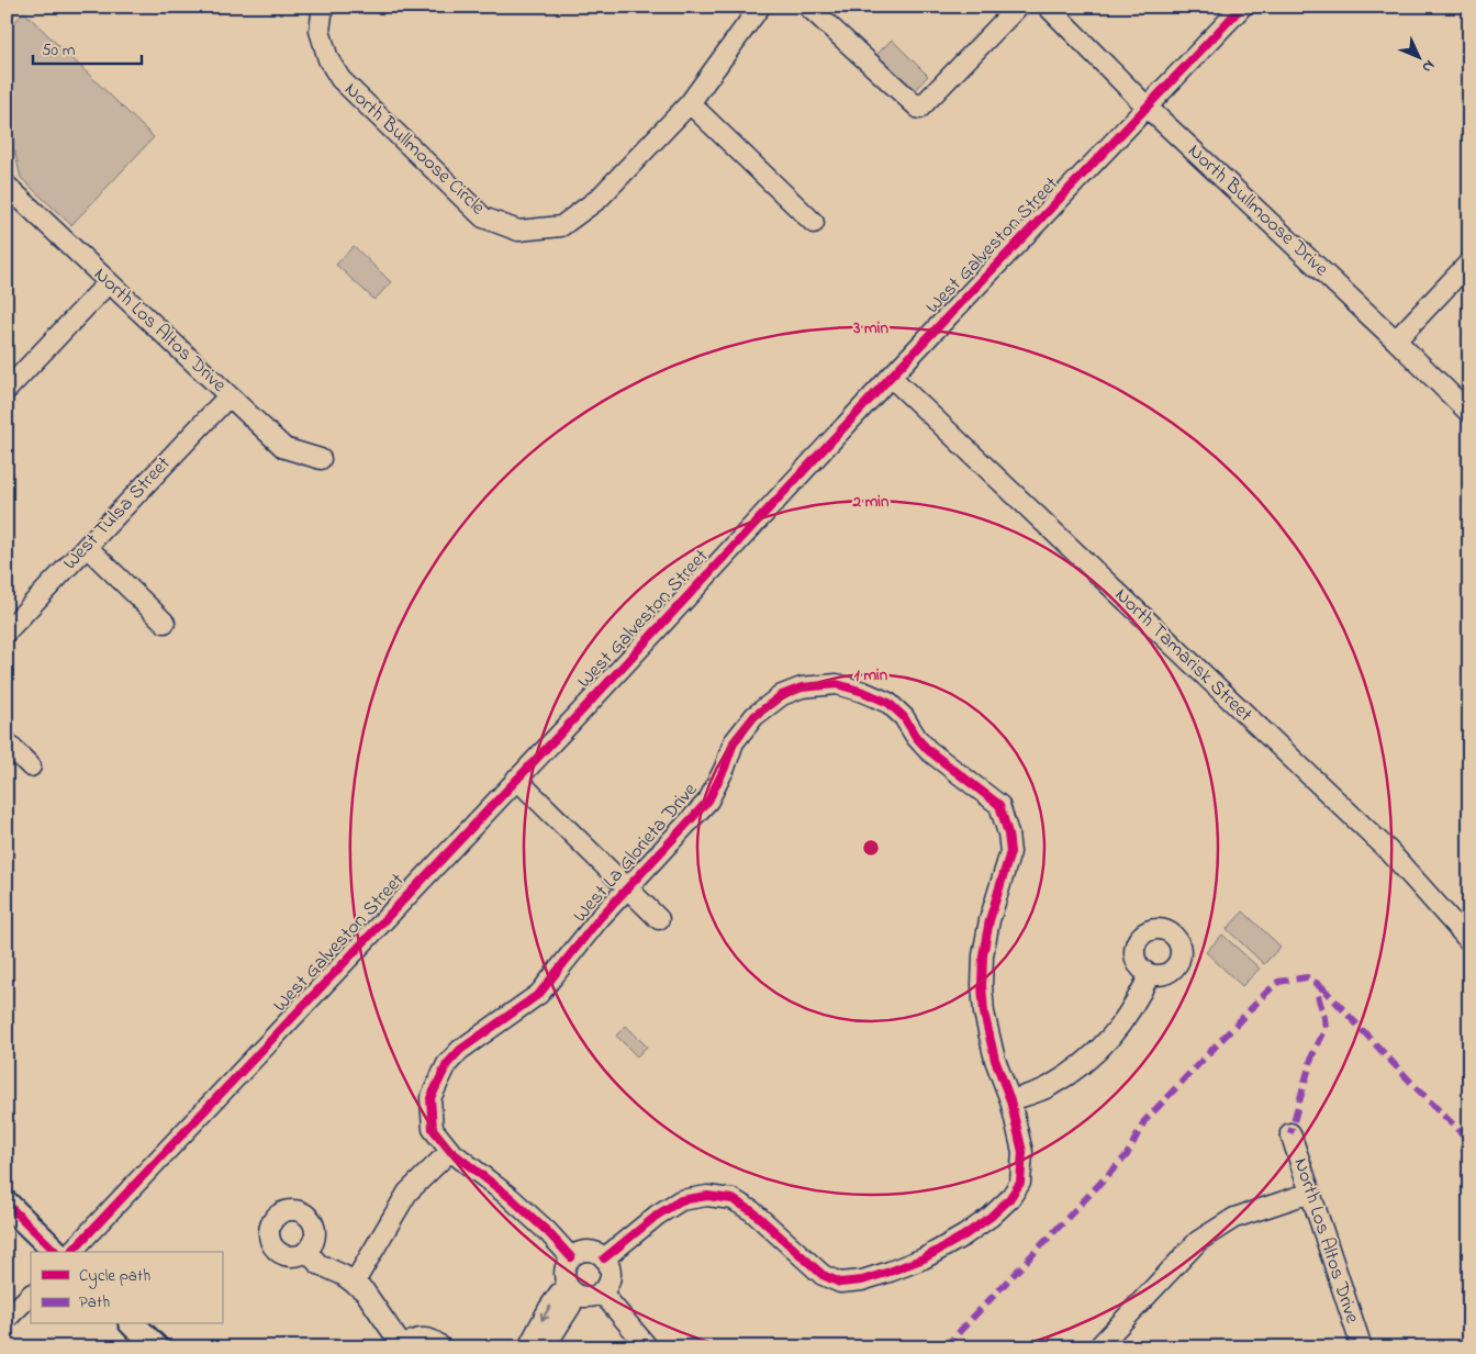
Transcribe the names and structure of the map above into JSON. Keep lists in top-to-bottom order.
{
  "streets": {
    "street": [
      "North Bullmoose Circle",
      "North Bullmoose Drive",
      "West Galveston Street",
      "North Los Altos Drive",
      "West Tulsa Street",
      "North Tamarisk Street",
      "West La Glorieta Drive"
    ]
  },
  "crossings": [
    ["North Bullmoose Drive", "West Galveston Street"],
    ["West Galveston Street", "North Tamarisk Street"],
    ["North Los Altos Drive", "West Tulsa Street"]
  ],
  "legend": ["Cycle path", "Path"],
  "scale_bar": "50 m",
  "north": "bottom right",
  "rings": ["3 min", "2 min", "1 min"]
}
